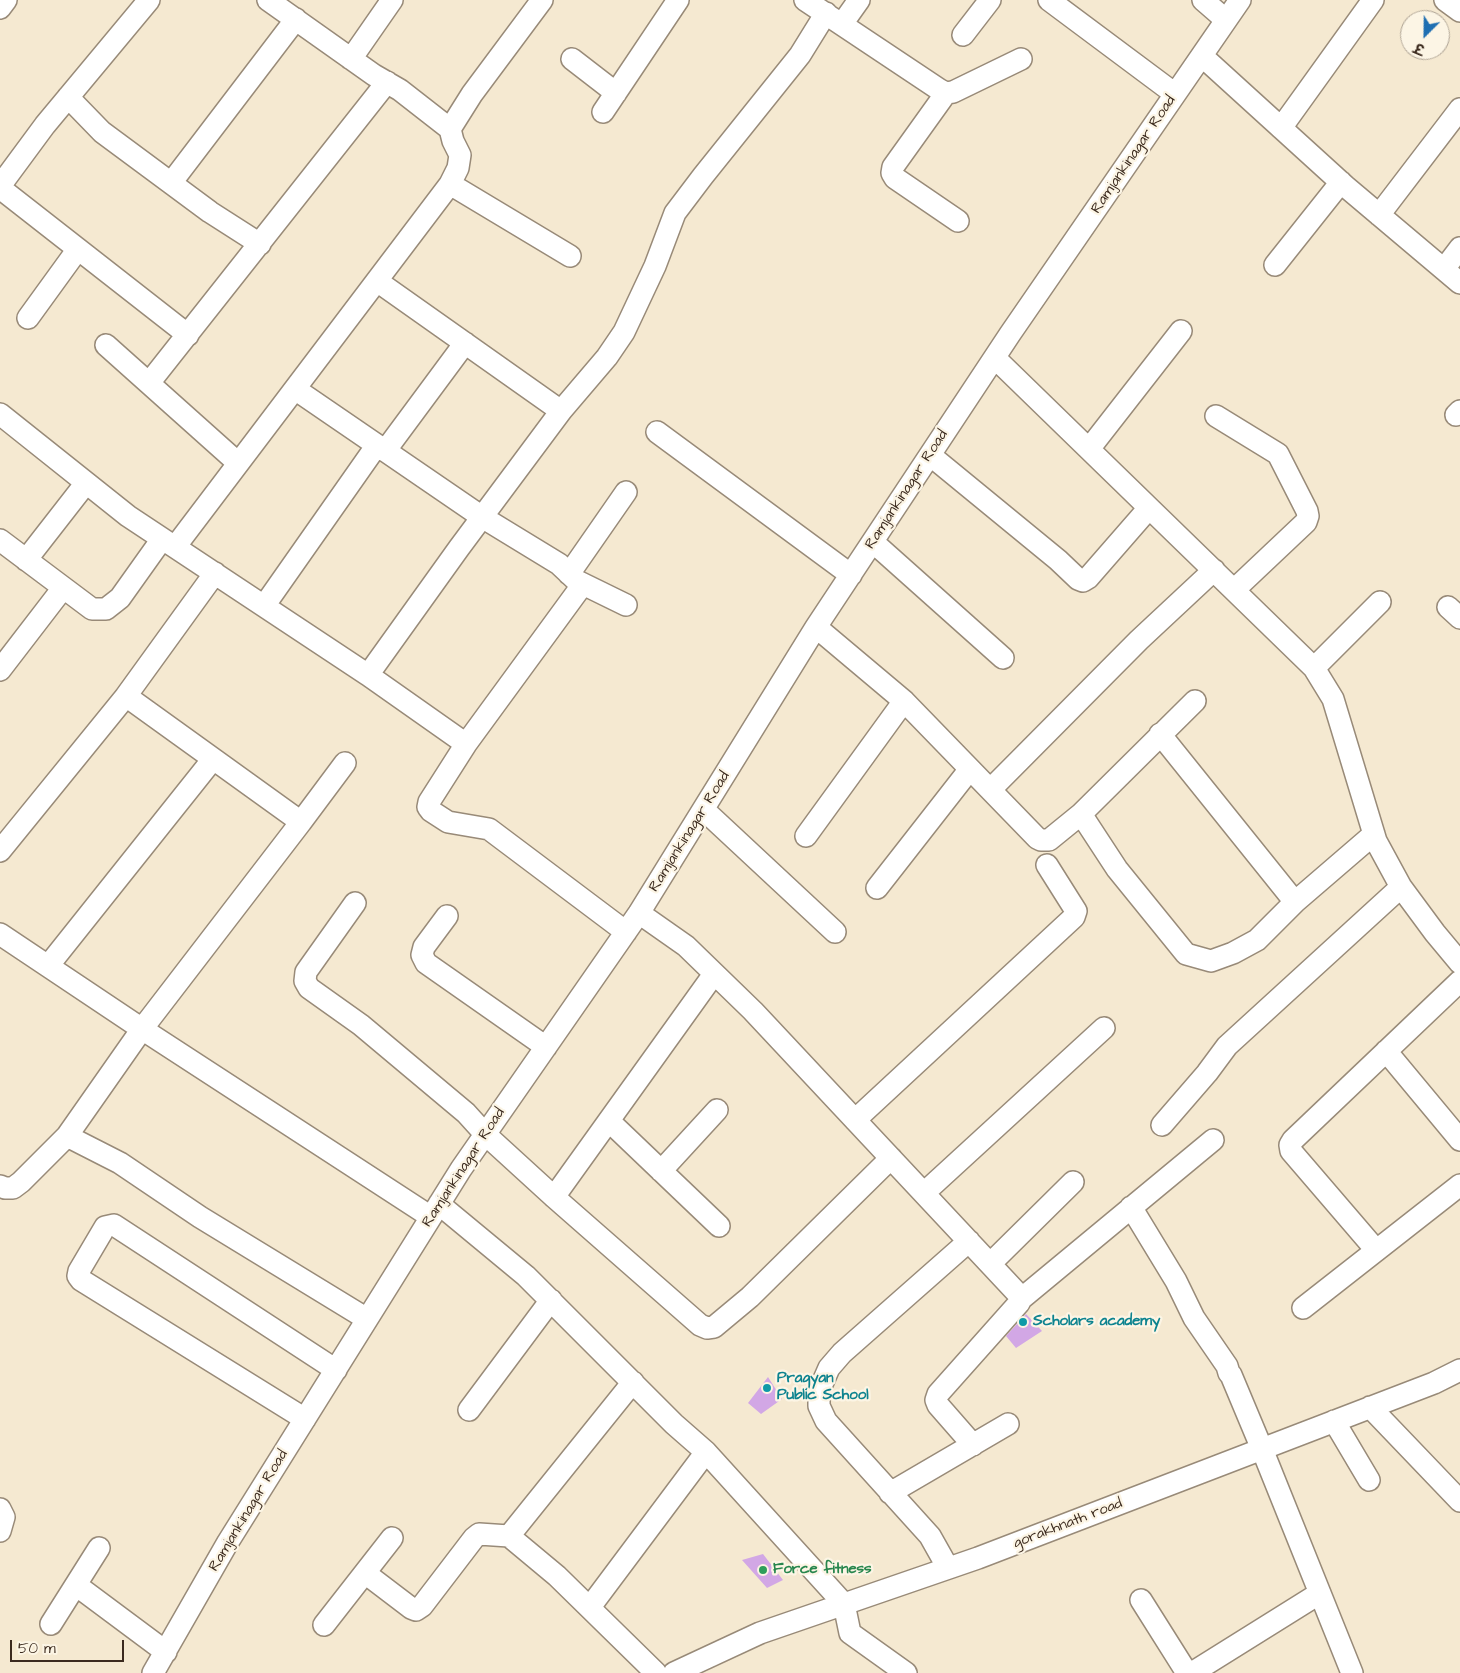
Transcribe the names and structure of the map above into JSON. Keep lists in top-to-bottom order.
{
  "streets": {
    "street": ["Ramjankinagar Road", "gorakhnath road"]
  },
  "places": ["Scholars academy", "Pragyan Public School", "Force fitness"],
  "scale_bar": "50 m",
  "north": "bottom left"
}
